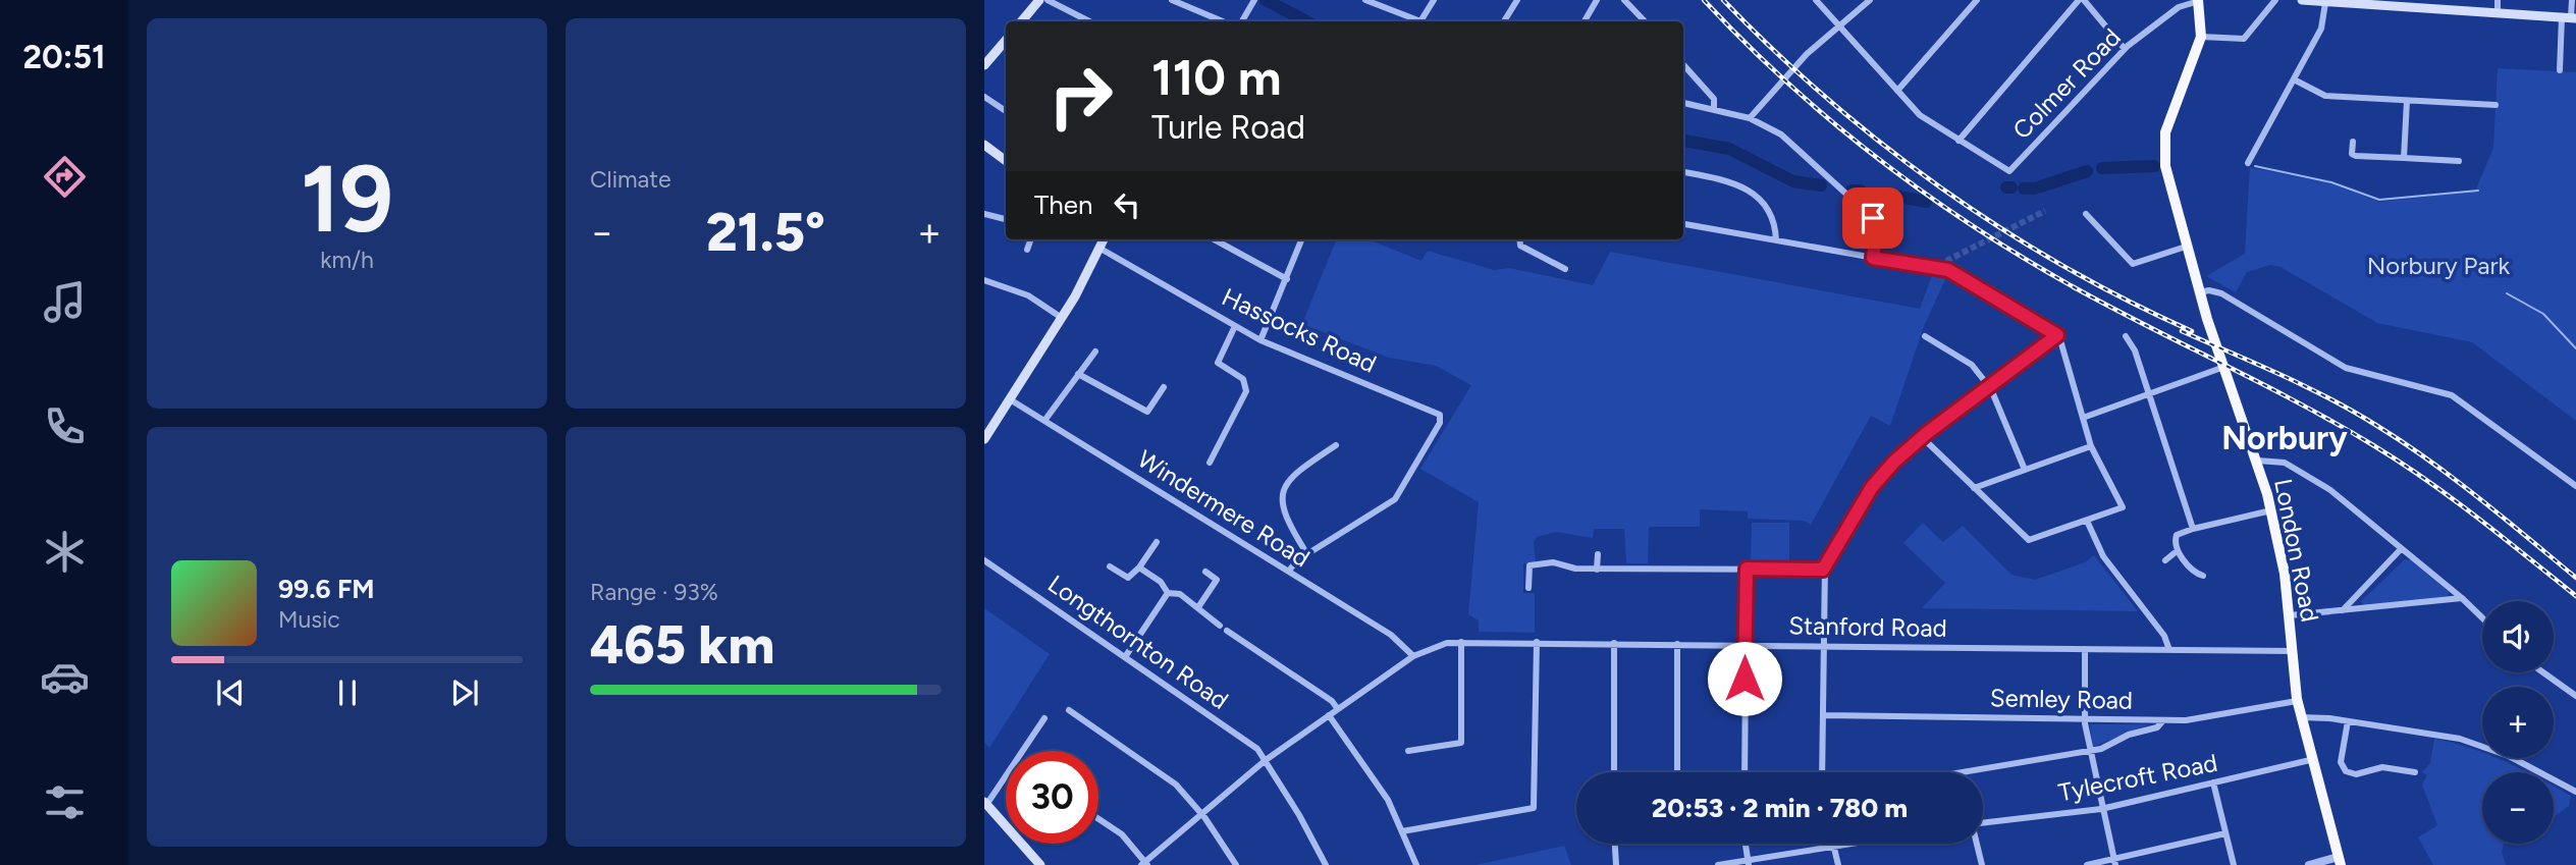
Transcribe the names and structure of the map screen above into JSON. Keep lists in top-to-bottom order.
{
  "streets": {
    "highway": ["London Road"],
    "street": [
      "Colmer Road",
      "Hassocks Road",
      "Windermere Road",
      "Stanford Road",
      "Longthornton Road",
      "Semley Road",
      "Tylecroft Road"
    ]
  },
  "crossings": [
    ["Windermere Road", "Stanford Road"],
    ["London Road", "Stanford Road"],
    ["London Road", "Semley Road"],
    ["London Road", "Tylecroft Road"],
    ["Stanford Road", "Longthornton Road"]
  ],
  "districts": ["Norbury"],
  "parks": ["Norbury Park"],
  "page": {
    "tabs": "20:51",
    "tile": [
      ["19", "km/h"],
      "Climate",
      ["Range · 93%", "465 km"]
    ],
    "turn": ["110 m", "Turle Road"],
    "then": "Then",
    "heat": ["−", "21.5°", "+"],
    "song": ["99.6 FM", "Music"],
    "map_buttons": ["+", "−"],
    "limit": "30",
    "trip": "20:53 · 2 min · 780 m"
  }
}
